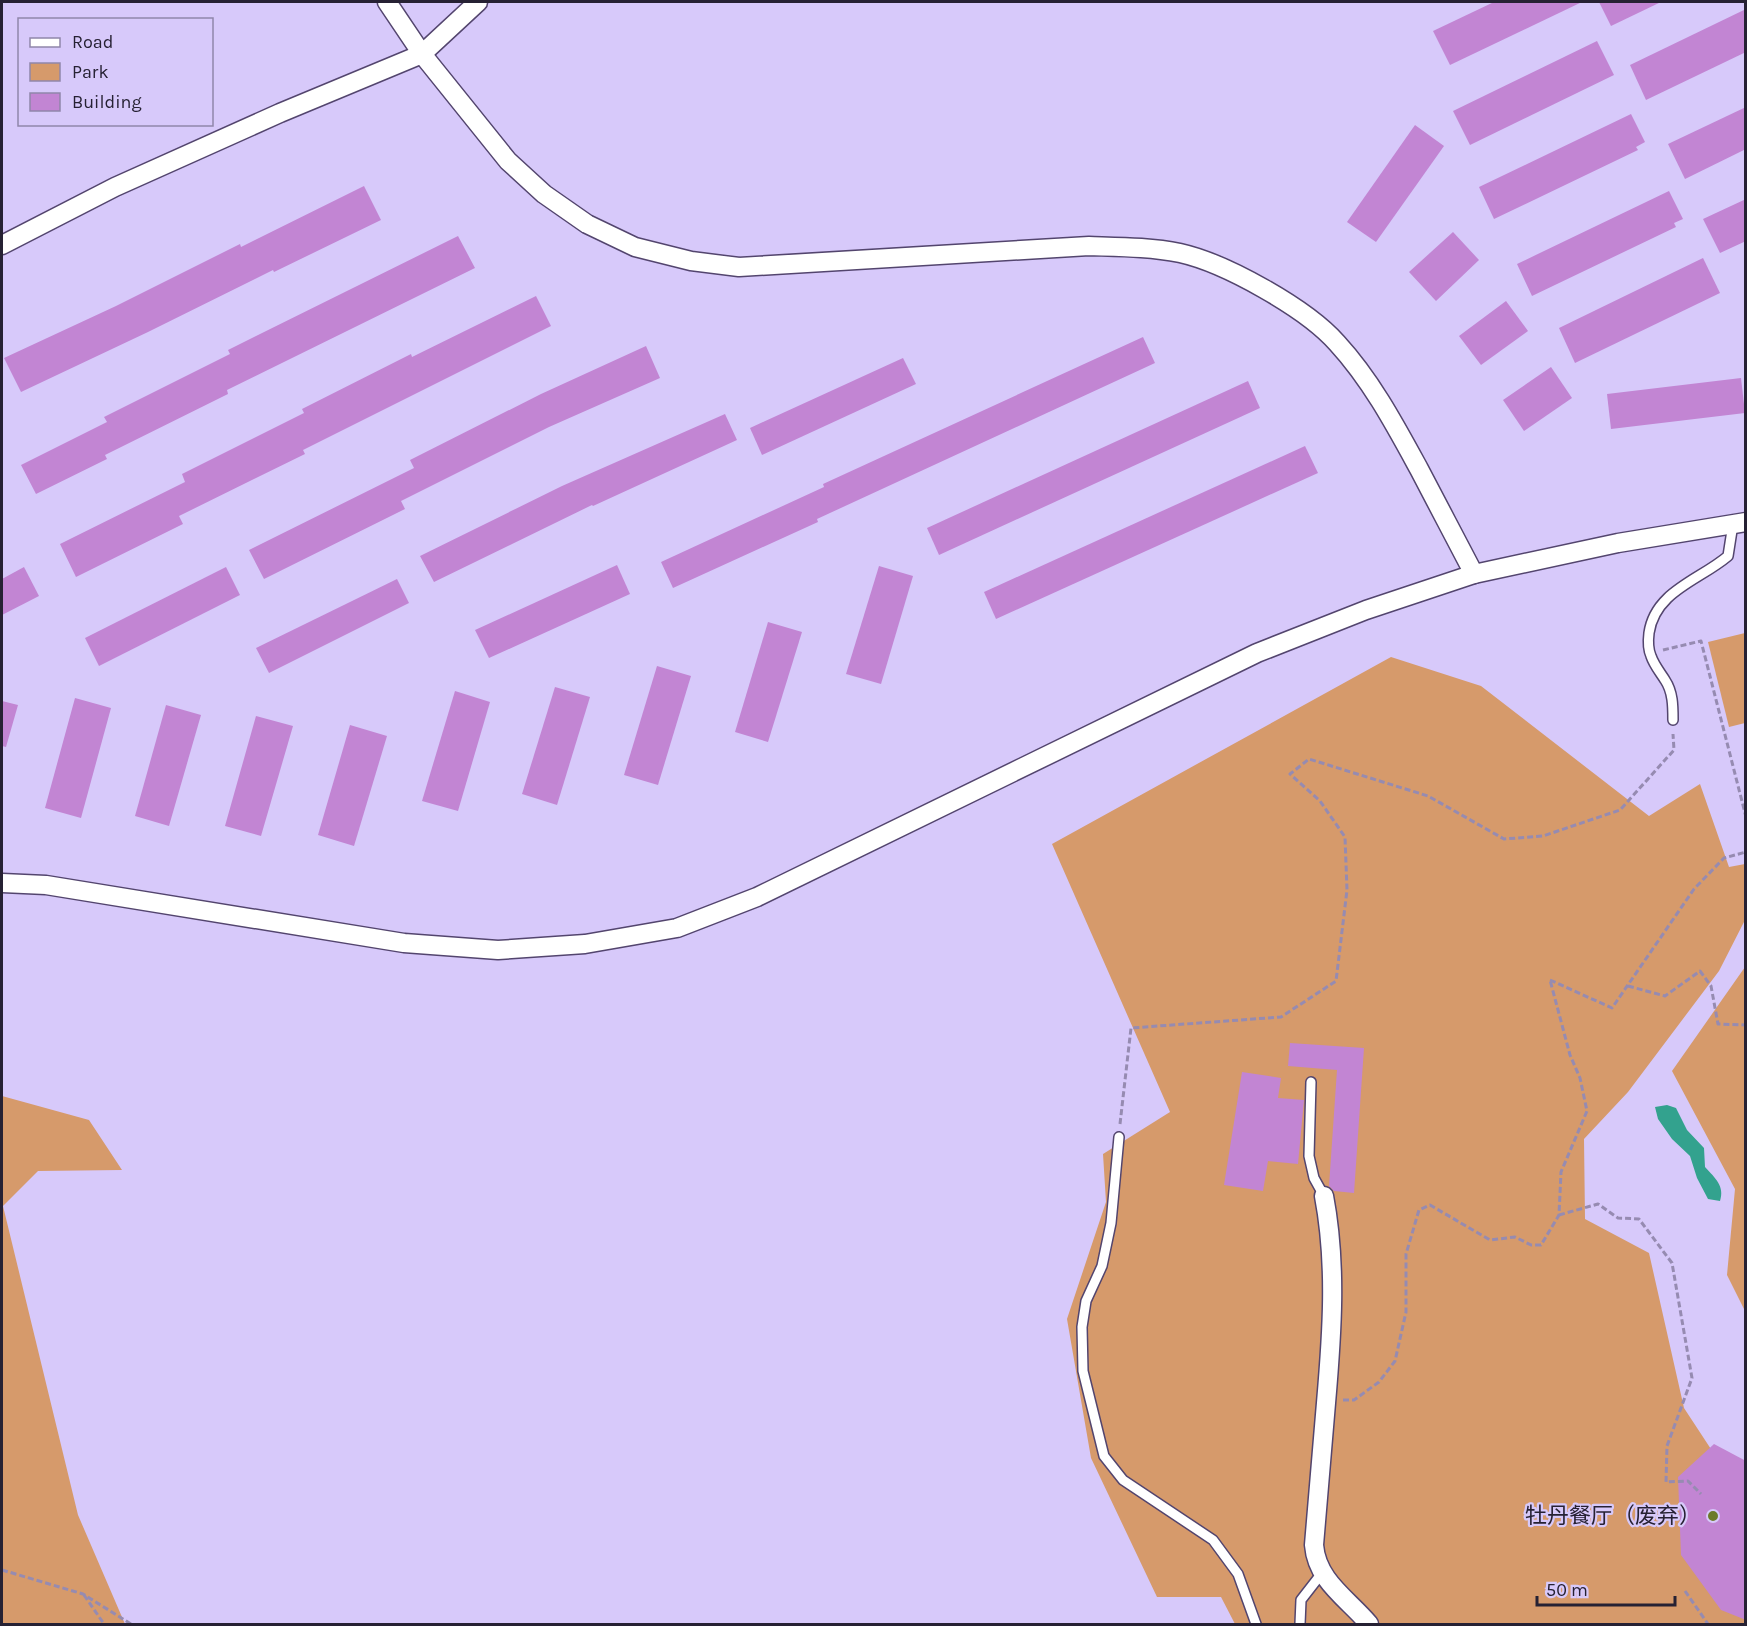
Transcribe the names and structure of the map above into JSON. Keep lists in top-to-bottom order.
{
  "places": ["牡丹餐厅（废弃）"],
  "legend": ["Road", "Park", "Building"],
  "scale_bar": "50 m"
}
